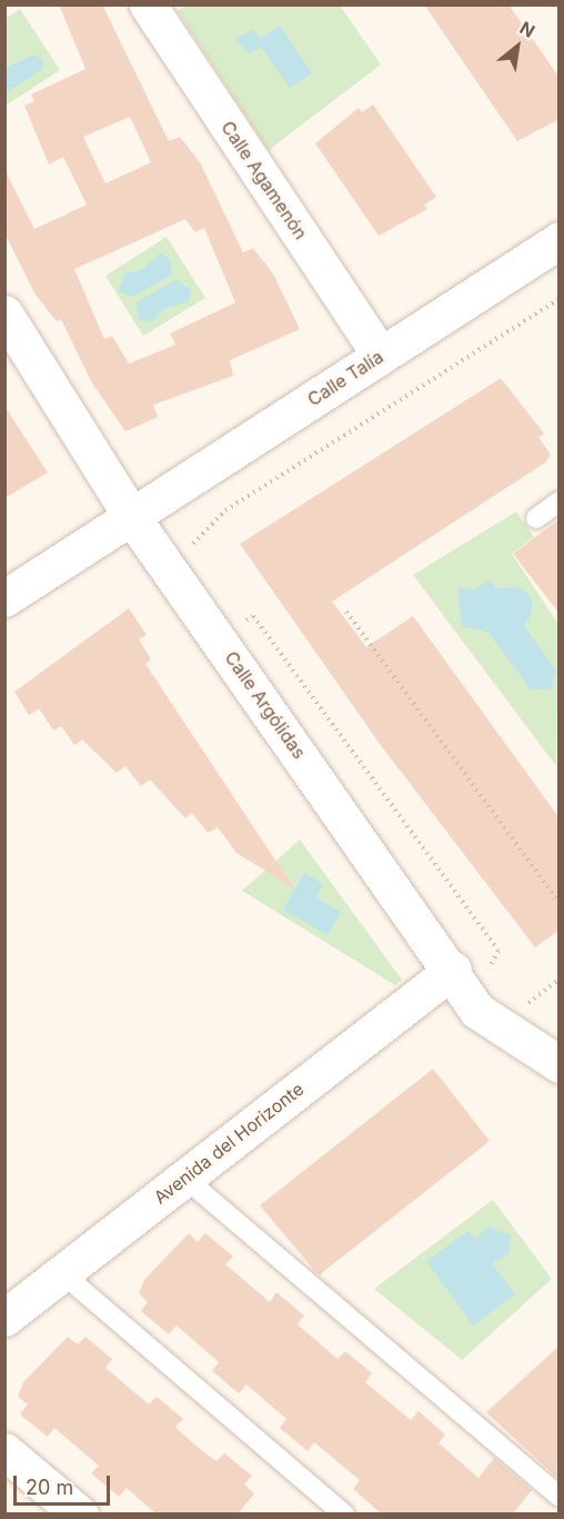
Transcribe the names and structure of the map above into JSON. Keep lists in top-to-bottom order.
{
  "streets": {
    "street": [
      "Calle Agamenón",
      "Calle Talía",
      "Calle Argólidas",
      "Avenida del Horizonte"
    ]
  },
  "crossings": [
    ["Calle Agamenón", "Calle Talía"],
    ["Calle Talía", "Calle Argólidas"],
    ["Calle Argólidas", "Avenida del Horizonte"]
  ],
  "scale_bar": "20 m",
  "north": "top right"
}
